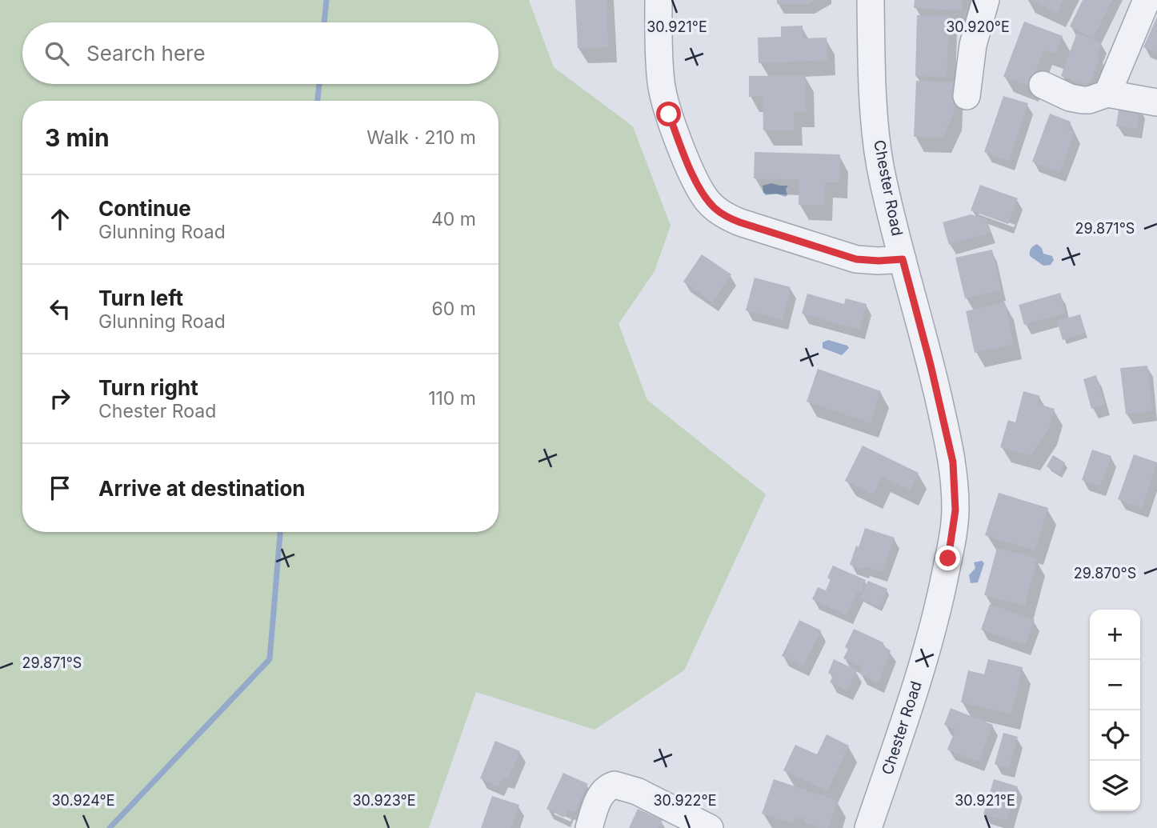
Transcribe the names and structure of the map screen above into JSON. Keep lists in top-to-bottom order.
{
  "streets": {
    "street": ["Chester Road"]
  },
  "page": {
    "search": "Search here",
    "heading": ["3 min", "Walk · 210 m"],
    "list": [
      ["Continue", "Glunning Road", "40 m"],
      ["Turn left", "Glunning Road", "60 m"],
      ["Turn right", "Chester Road", "110 m"],
      "Arrive at destination"
    ],
    "map_buttons": ["+", "−"]
  },
  "coordinates": [
    "30.921°E",
    "30.920°E",
    "29.871°S",
    "29.870°S",
    "30.924°E",
    "30.923°E",
    "30.922°E"
  ]
}
